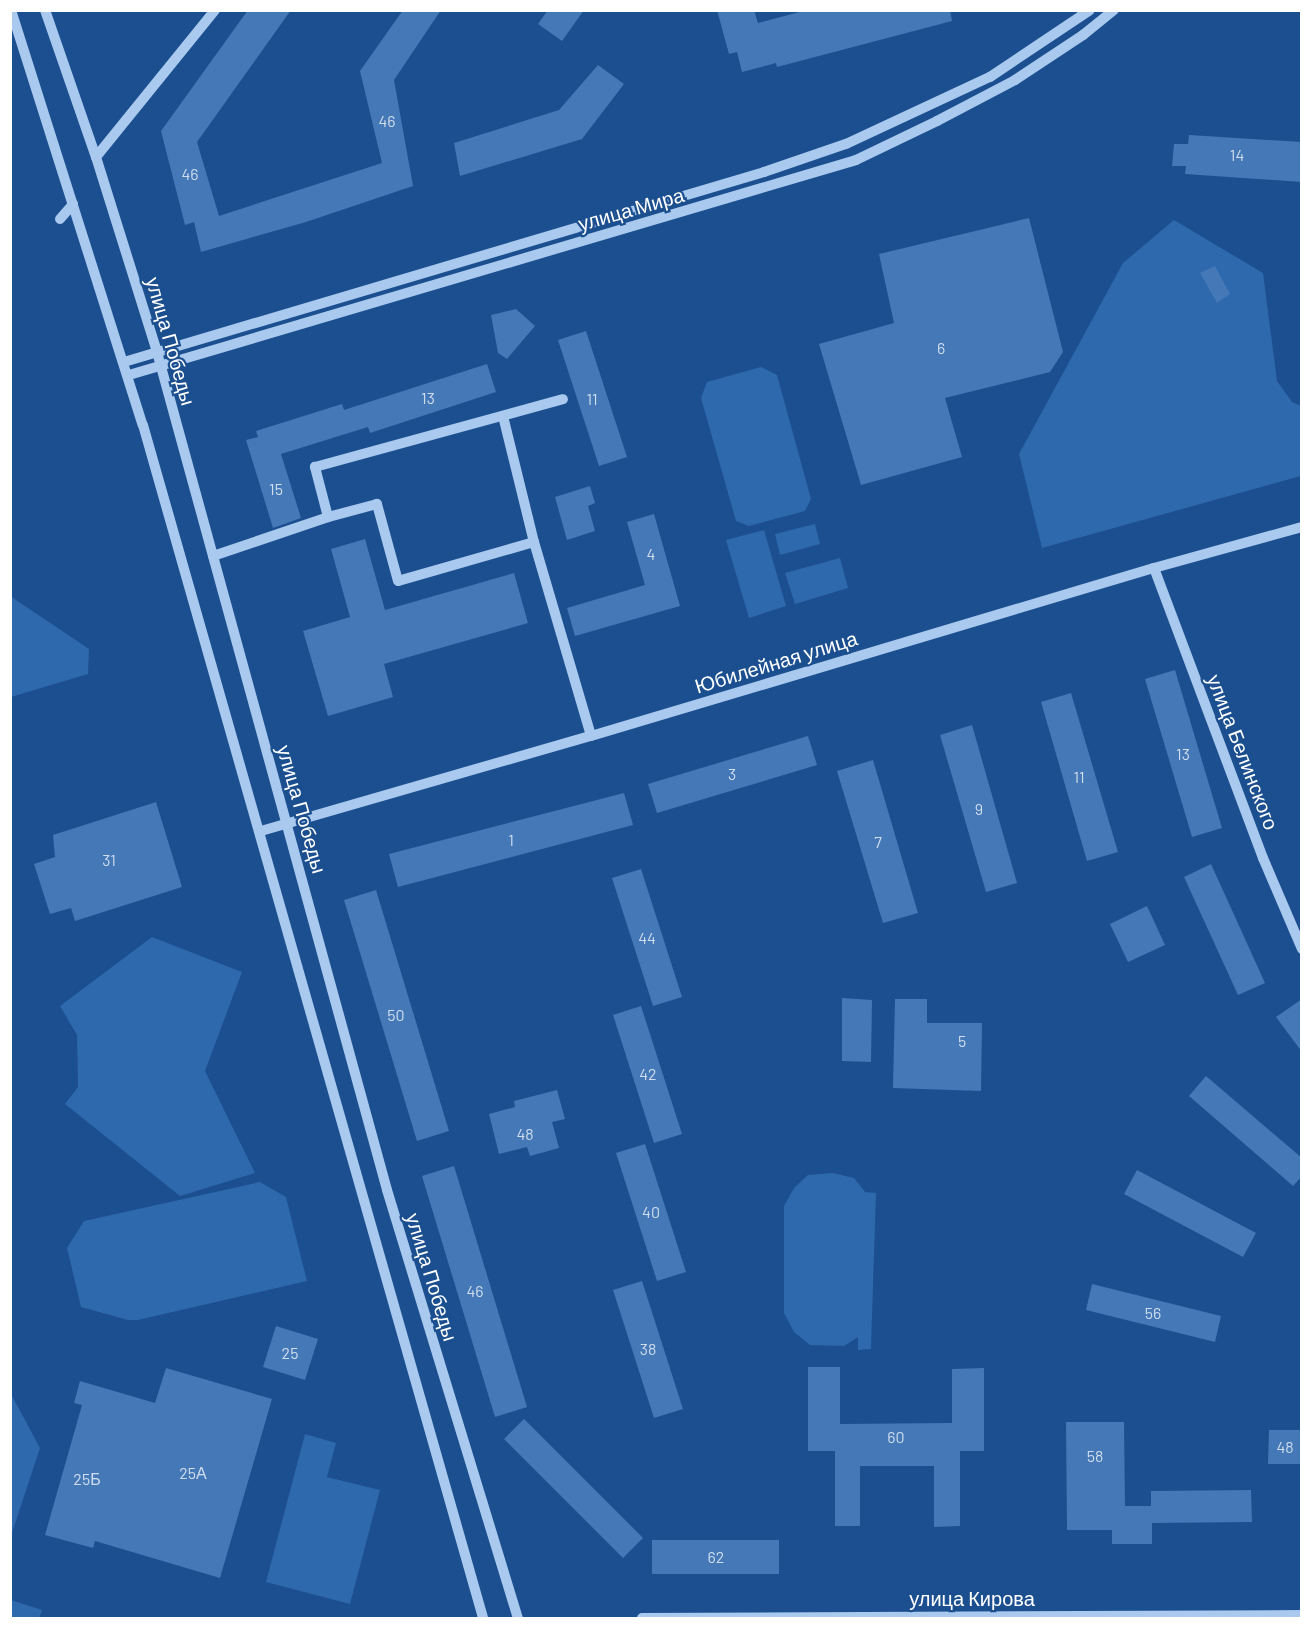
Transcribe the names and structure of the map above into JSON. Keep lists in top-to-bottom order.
{
  "streets": {
    "street": [
      "улица Мира",
      "улица Победы",
      "Юбилейная улица",
      "улица Белинского",
      "улица Кирова"
    ]
  },
  "crossings": [
    ["улица Мира", "улица Победы"],
    ["улица Победы", "Юбилейная улица"],
    ["Юбилейная улица", "улица Белинского"]
  ],
  "house_numbers": [
    "46",
    "14",
    "46",
    "6",
    "13",
    "11",
    "15",
    "4",
    "13",
    "3",
    "11",
    "9",
    "1",
    "7",
    "31",
    "44",
    "50",
    "5",
    "42",
    "48",
    "40",
    "46",
    "56",
    "38",
    "25",
    "60",
    "48",
    "58",
    "25А",
    "25Б",
    "62"
  ]
}
